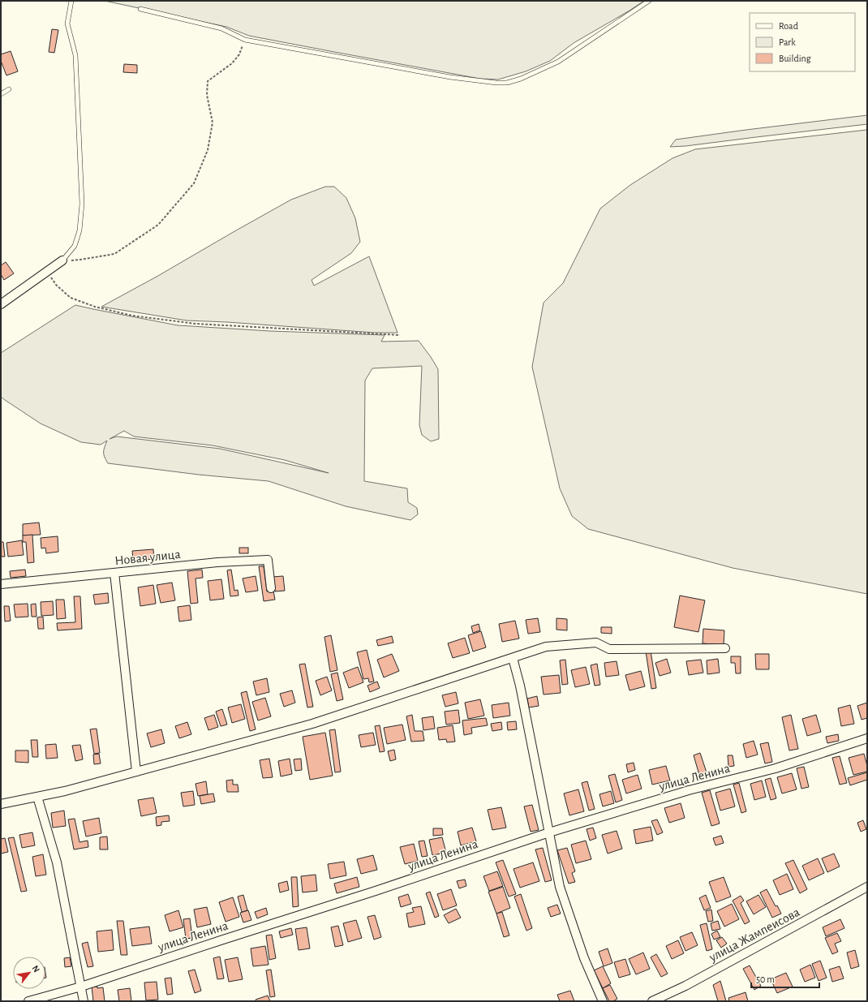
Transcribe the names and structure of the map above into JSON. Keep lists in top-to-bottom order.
{
  "streets": {
    "street": ["Новая улица", "улица Ленина", "улица Жампеисова"]
  },
  "legend": ["Road", "Park", "Building"],
  "scale_bar": "50 m",
  "north": "top right"
}
